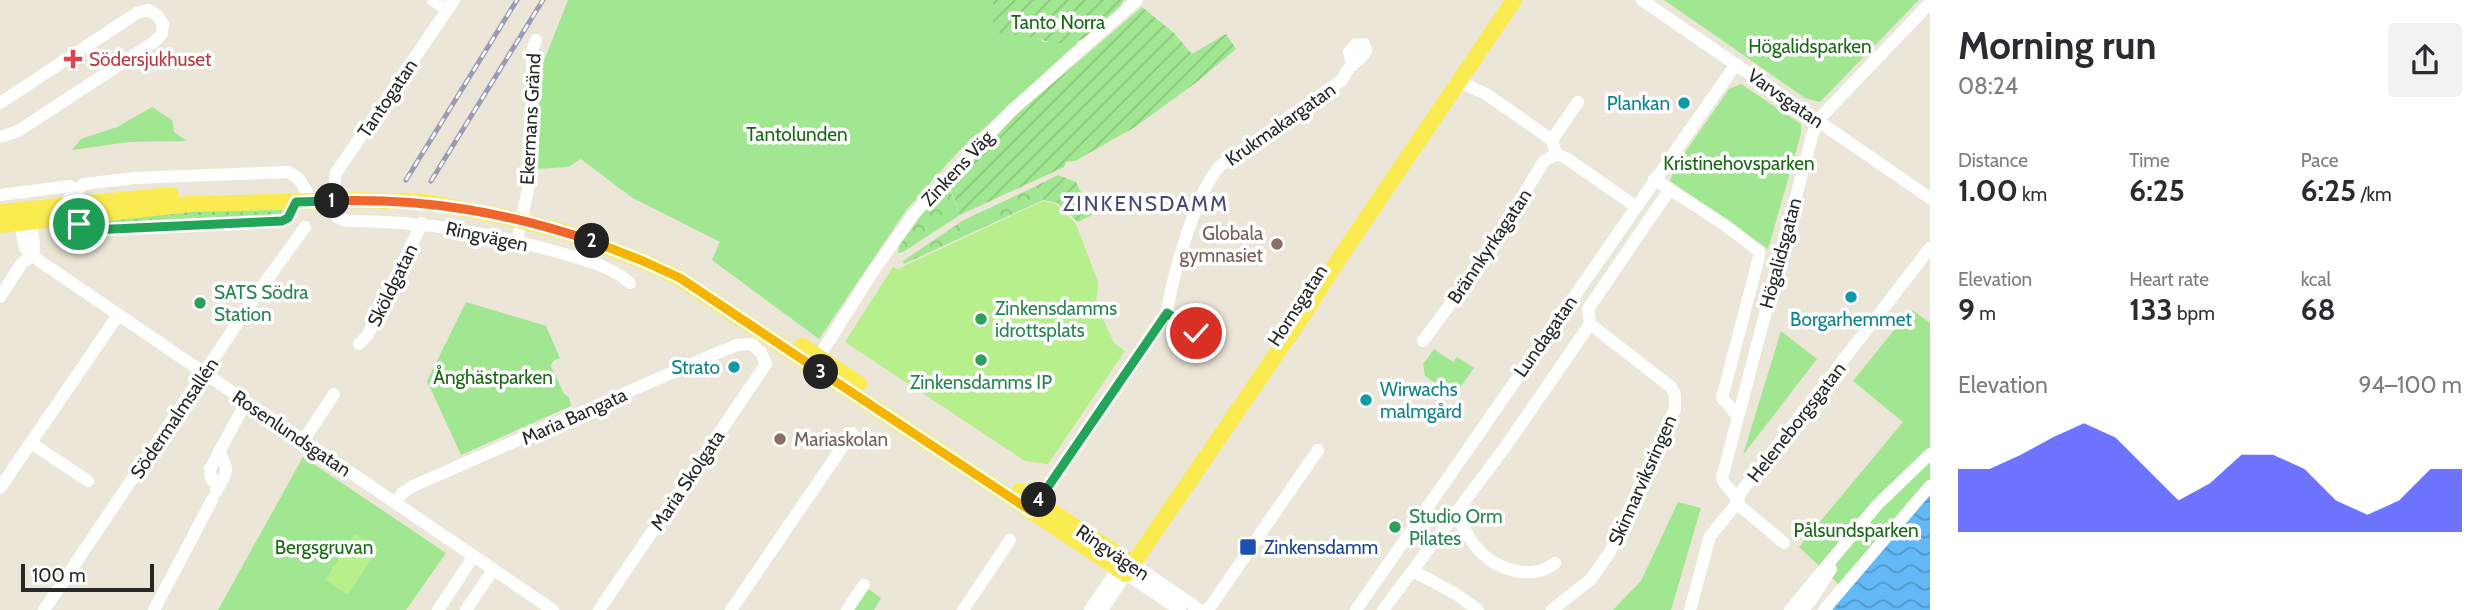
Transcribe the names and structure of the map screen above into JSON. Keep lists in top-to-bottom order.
{
  "streets": {
    "main road": ["Ringvägen", "Hornsgatan"],
    "street": [
      "Tantogatan",
      "Varvsgatan",
      "Ekermans Gränd",
      "Krukmakargatan",
      "Zinkens Väg",
      "Brännkyrkagatan",
      "Högalidsgatan",
      "Sköldgatan",
      "Lundagatan",
      "Maria Bangata",
      "Södermalmsallén",
      "Heleneborgsgatan",
      "Rosenlundsgatan",
      "Maria Skolgata",
      "Skinnarviksringen"
    ]
  },
  "crossings": [
    ["Tantogatan", "Ringvägen"],
    ["Varvsgatan", "Högalidsgatan"],
    ["Varvsgatan", "Lundagatan"],
    ["Ekermans Gränd", "Ringvägen"],
    ["Krukmakargatan", "Ringvägen"],
    ["Zinkens Väg", "Ringvägen"],
    ["Ringvägen", "Sköldgatan"],
    ["Ringvägen", "Hornsgatan"],
    ["Högalidsgatan", "Heleneborgsgatan"],
    ["Lundagatan", "Skinnarviksringen"],
    ["Maria Bangata", "Rosenlundsgatan"],
    ["Maria Bangata", "Maria Skolgata"]
  ],
  "districts": ["ZINKENSDAMM"],
  "parks": [
    "Tanto Norra",
    "Högalidsparken",
    "Tantolunden",
    "Kristinehovsparken",
    "Ånghästparken",
    "Pålsundsparken",
    "Bergsgruvan"
  ],
  "places": {
    "health": ["Södersjukhuset"],
    "other": [
      "Plankan",
      "Globala gymnasiet",
      "Borgarhemmet",
      "SATS Södra Station",
      "Zinkensdamms idrottsplats",
      "Zinkensdamms IP",
      "Strato",
      "Wirwachs malmgård",
      "Mariaskolan",
      "Studio Orm Pilates"
    ],
    "transit": ["Zinkensdamm"]
  },
  "scale_bar": "100 m",
  "page": {
    "heading": ["Morning run", "08:24"],
    "stats": [
      ["Distance", "1.00 km"],
      ["Time", "6:25"],
      ["Pace", "6:25 /km"],
      ["Elevation", "9 m"],
      ["Heart rate", "133 bpm"],
      ["kcal", "68"]
    ],
    "pins": [
      "1",
      "2",
      "3",
      "4"
    ],
    "chart": ["Elevation", "94–100 m"],
    "scale": "100 m"
  }
}
